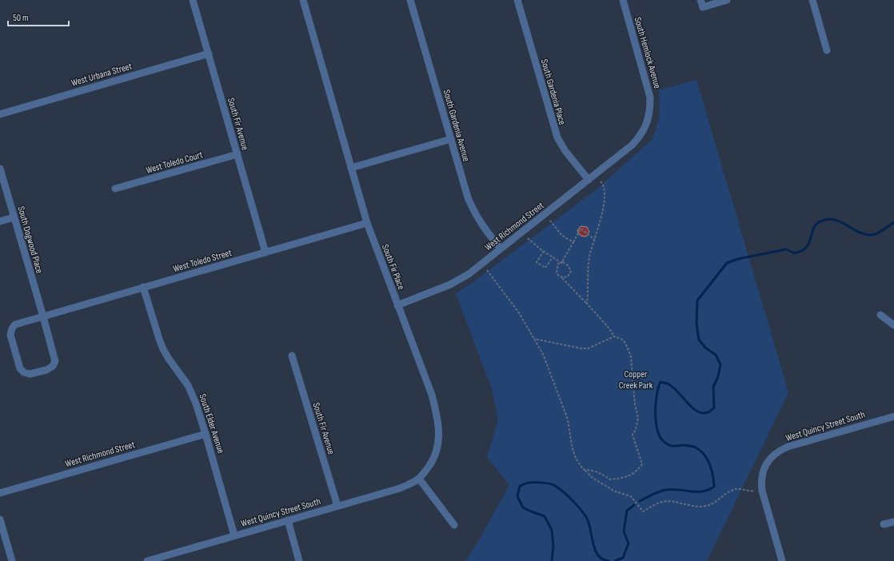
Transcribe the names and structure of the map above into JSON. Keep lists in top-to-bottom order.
{
  "streets": {
    "street": [
      "South Hemlock Avenue",
      "West Urbana Street",
      "South Gardenia Place",
      "South Fir Avenue",
      "South Gardenia Avenue",
      "West Toledo Court",
      "West Richmond Street",
      "South Dogwood Place",
      "West Toledo Street",
      "South Fir Place",
      "South Elder Avenue",
      "West Quincy Street South"
    ]
  },
  "crossings": [
    ["South Hemlock Avenue", "West Richmond Street"],
    ["West Urbana Street", "South Fir Avenue"],
    ["South Gardenia Place", "West Richmond Street"],
    ["South Fir Avenue", "West Toledo Court"],
    ["South Fir Avenue", "West Toledo Street"],
    ["South Fir Avenue", "West Quincy Street South"],
    ["South Gardenia Avenue", "West Richmond Street"],
    ["West Richmond Street", "South Fir Place"],
    ["West Richmond Street", "South Elder Avenue"],
    ["South Dogwood Place", "West Toledo Street"],
    ["West Toledo Street", "South Fir Place"],
    ["West Toledo Street", "South Elder Avenue"],
    ["South Fir Place", "West Quincy Street South"],
    ["South Elder Avenue", "West Quincy Street South"]
  ],
  "parks": ["Copper Creek Park"],
  "scale_bar": "50 m"
}
